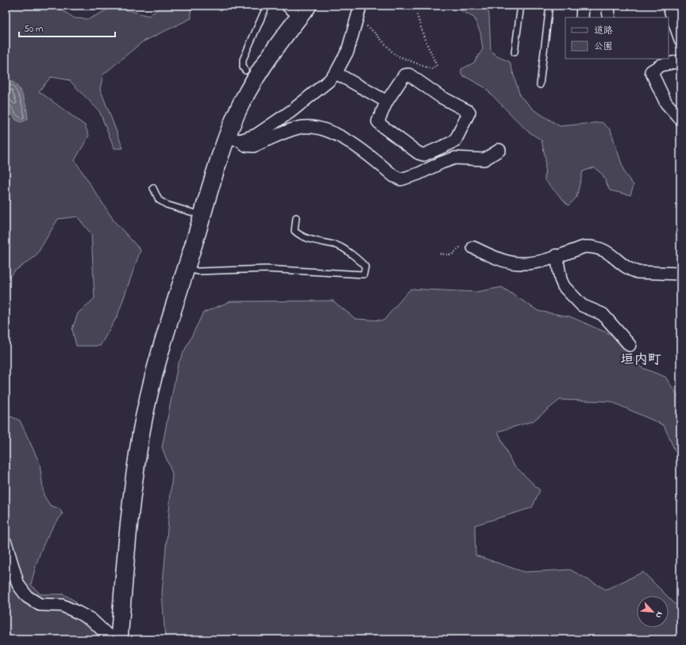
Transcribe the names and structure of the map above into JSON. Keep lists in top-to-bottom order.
{
  "districts": ["垣内町"],
  "legend": ["道路", "公園"],
  "scale_bar": "50 m",
  "north": "bottom right"
}
